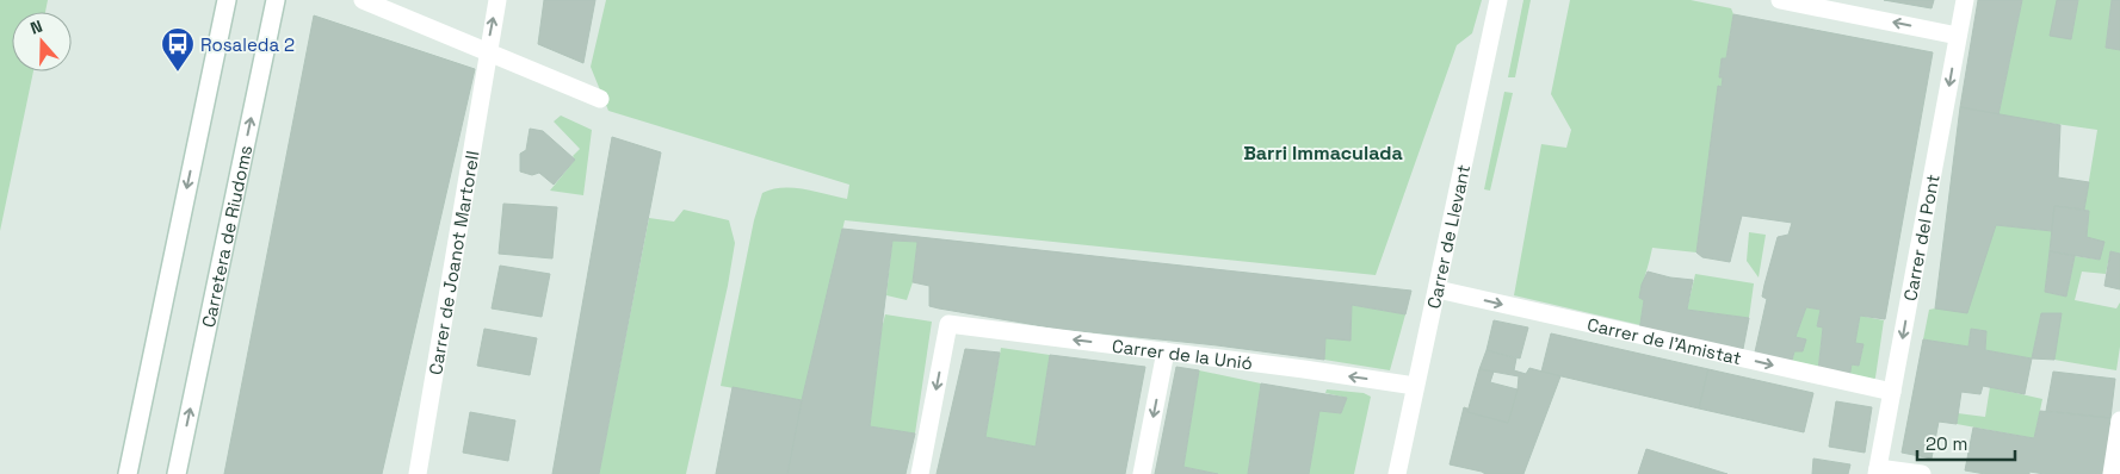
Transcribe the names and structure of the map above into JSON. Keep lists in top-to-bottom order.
{
  "streets": {
    "street": [
      "Carretera de Riudoms",
      "Carrer de Llevant",
      "Carrer del Pont",
      "Carrer de Joanot Martorell",
      "Carrer de l'Amistat",
      "Carrer de la Unió"
    ]
  },
  "crossings": [
    ["Carrer de Llevant", "Carrer de l'Amistat"],
    ["Carrer de Llevant", "Carrer de la Unió"],
    ["Carrer del Pont", "Carrer de l'Amistat"]
  ],
  "one_way": ["Carrer del Pont", "Carrer de l'Amistat", "Carrer de la Unió"],
  "districts": ["Barri Immaculada"],
  "places": {
    "bus stop": ["Rosaleda 2"]
  },
  "scale_bar": "20 m",
  "north": "top"
}
